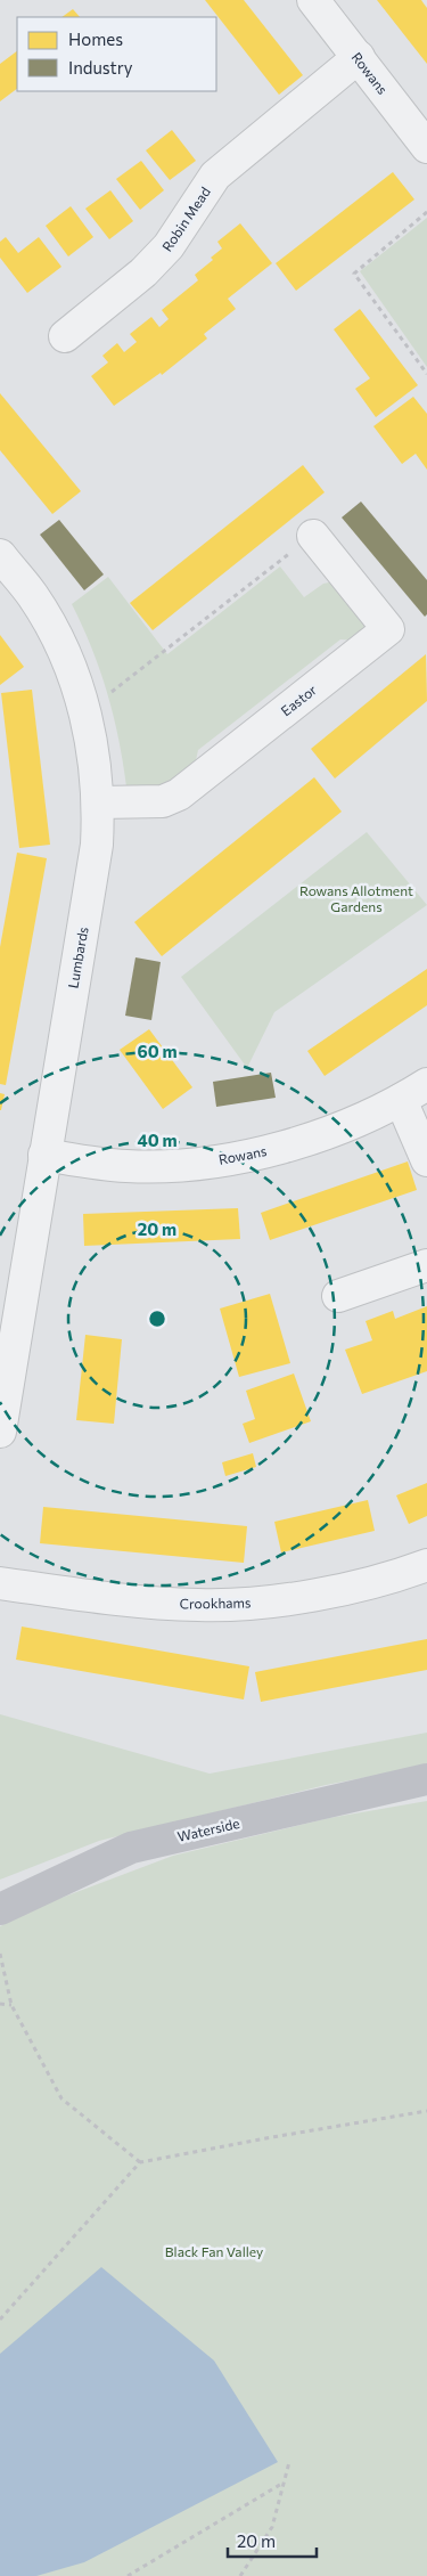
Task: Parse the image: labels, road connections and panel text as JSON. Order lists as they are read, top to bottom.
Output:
{
  "streets": {
    "main road": ["Waterside"],
    "street": [
      "Rowans",
      "Robin Mead",
      "Eastor",
      "Lumbards",
      "Crookhams"
    ]
  },
  "crossings": [
    ["Rowans", "Robin Mead"],
    ["Rowans", "Lumbards"],
    ["Eastor", "Lumbards"]
  ],
  "parks": ["Rowans Allotment Gardens", "Black Fan Valley"],
  "legend": ["Homes", "Industry"],
  "scale_bar": "20 m",
  "rings": ["60 m", "40 m", "20 m"]
}
